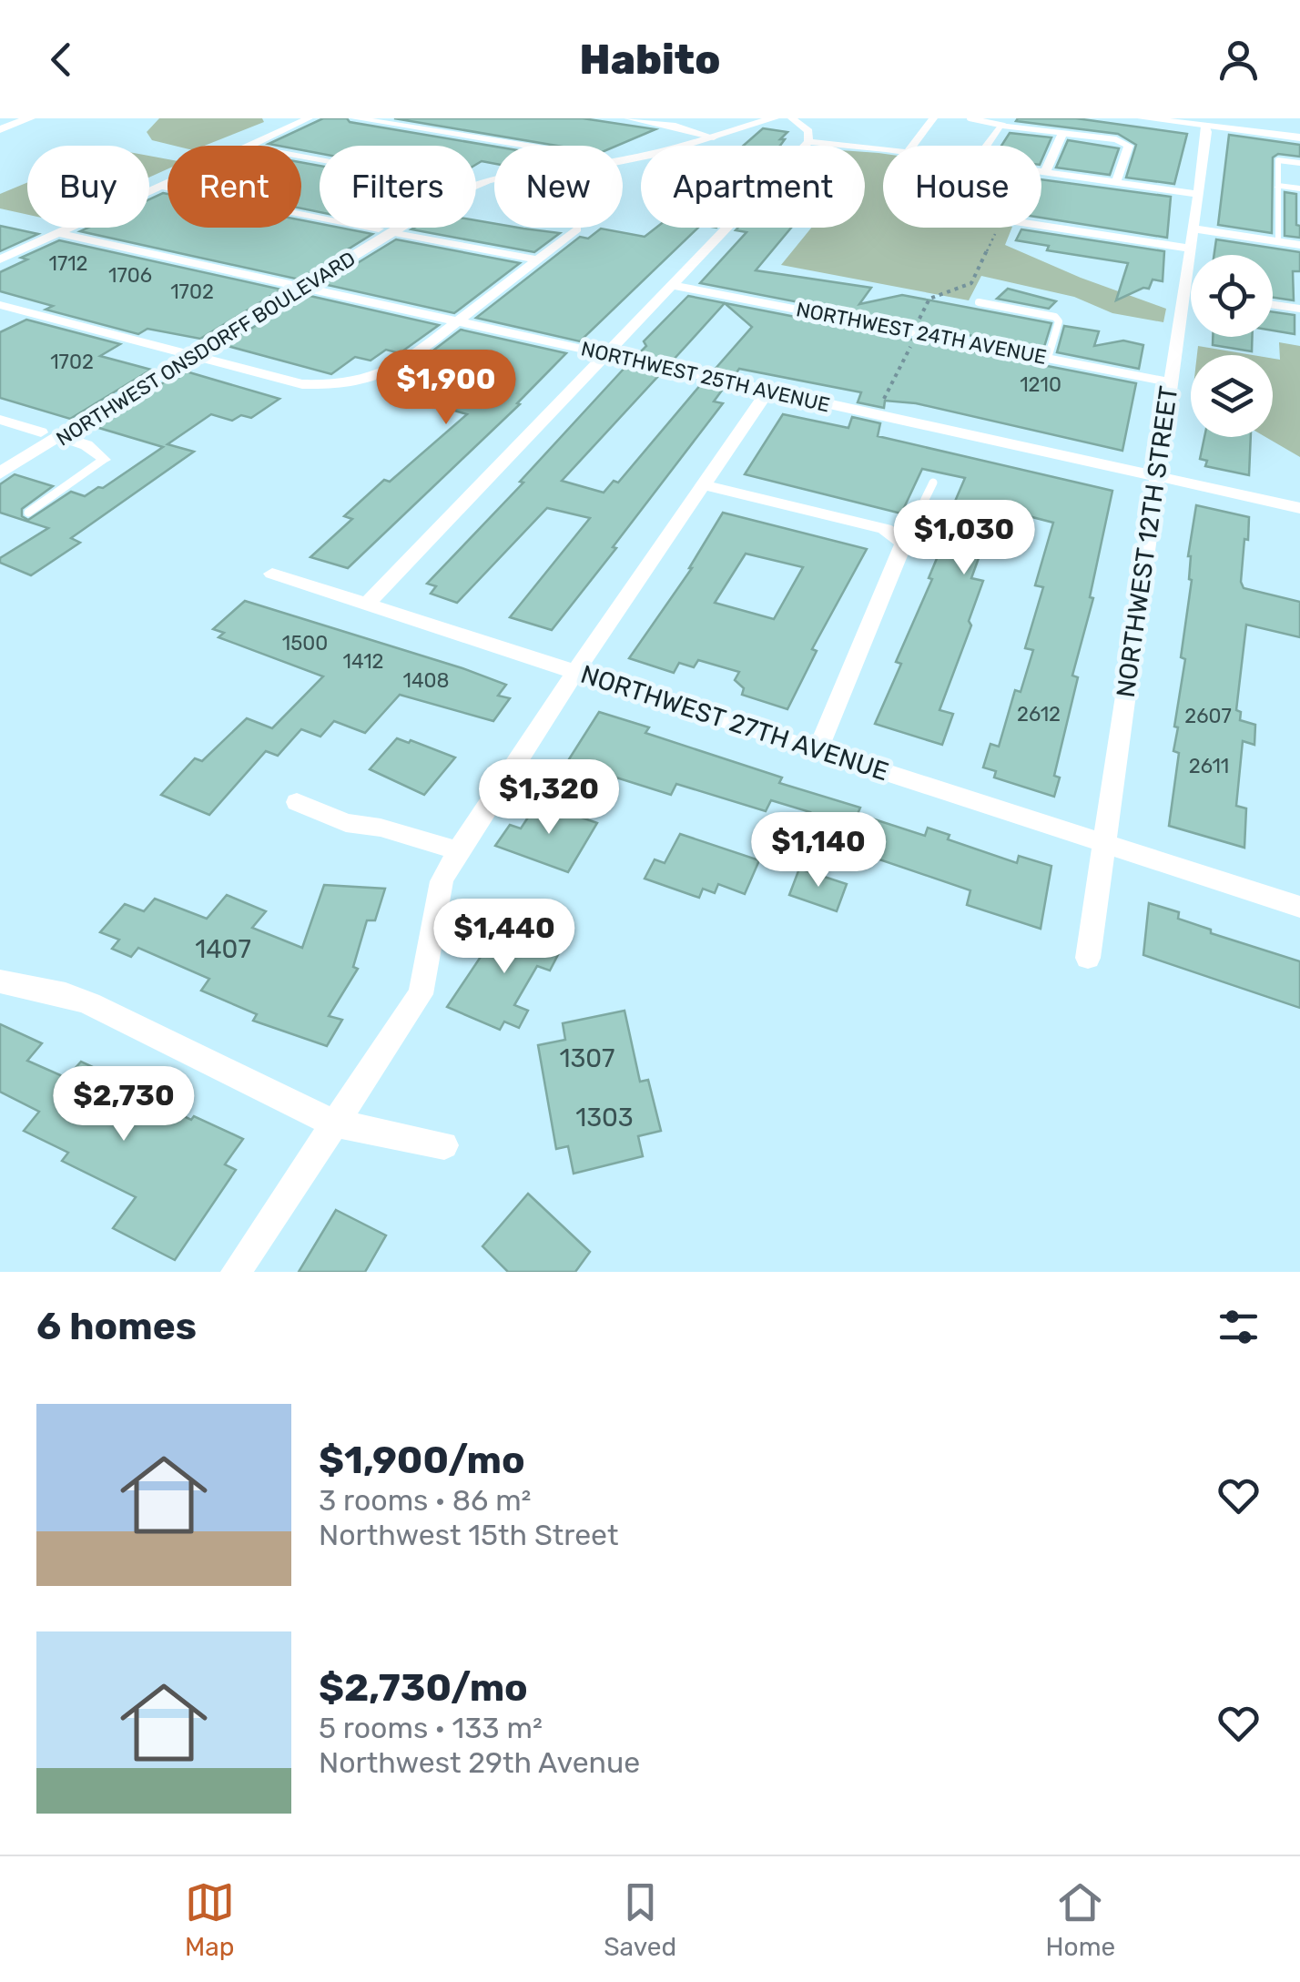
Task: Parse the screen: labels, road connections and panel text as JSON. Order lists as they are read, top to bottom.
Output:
{
  "streets": {
    "street": [
      "NORTHWEST 24TH AVENUE",
      "NORTHWEST ONSDORFF BOULEVARD",
      "NORTHWEST 25TH AVENUE",
      "NORTHWEST 12TH STREET",
      "NORTHWEST 27TH AVENUE"
    ]
  },
  "crossings": [
    ["NORTHWEST 24TH AVENUE", "NORTHWEST 12TH STREET"],
    ["NORTHWEST ONSDORFF BOULEVARD", "NORTHWEST 25TH AVENUE"],
    ["NORTHWEST 25TH AVENUE", "NORTHWEST 12TH STREET"],
    ["NORTHWEST 12TH STREET", "NORTHWEST 27TH AVENUE"]
  ],
  "house_numbers": [
    "1712",
    "1706",
    "1702",
    "1702",
    "1210",
    "1500",
    "1412",
    "1408",
    "2612",
    "2607",
    "2611",
    "1407",
    "1307",
    "1303"
  ],
  "page": {
    "header": "Habito",
    "chip": [
      "Buy",
      "Rent",
      "Filters",
      "New",
      "Apartment",
      "House"
    ],
    "price": [
      "$1,900",
      "$1,030",
      "$1,320",
      "$1,140",
      "$1,440",
      "$2,730"
    ],
    "heading": "6 homes",
    "list": [
      {
        "name": "$1,900/mo",
        "note": "3 rooms · 86 m² · Northwest 15th Street"
      },
      {
        "name": "$2,730/mo",
        "note": "5 rooms · 133 m² · Northwest 29th Avenue"
      }
    ],
    "tabs": ["Map", "Saved", "Home"]
  }
}
